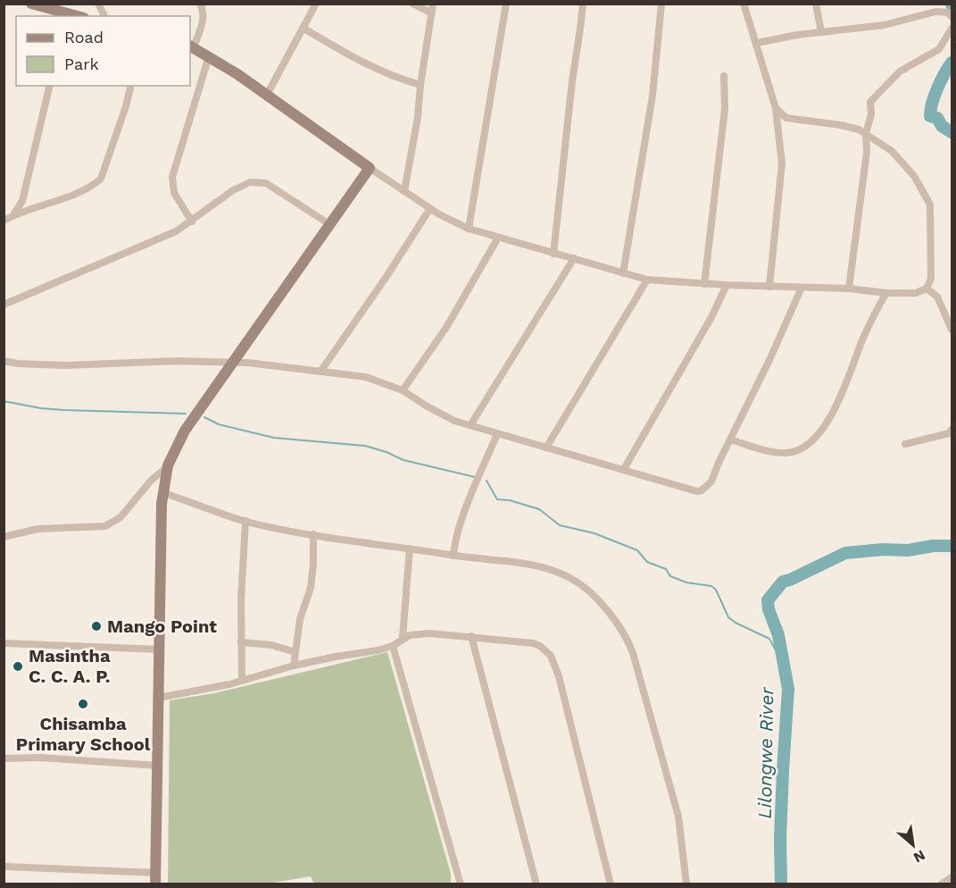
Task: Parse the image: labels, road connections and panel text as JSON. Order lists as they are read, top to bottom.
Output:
{
  "water": ["Lilongwe River"],
  "places": ["Mango Point", "Masintha C. C. A. P.", "Chisamba Primary School"],
  "legend": ["Road", "Park"],
  "north": "bottom right"
}
